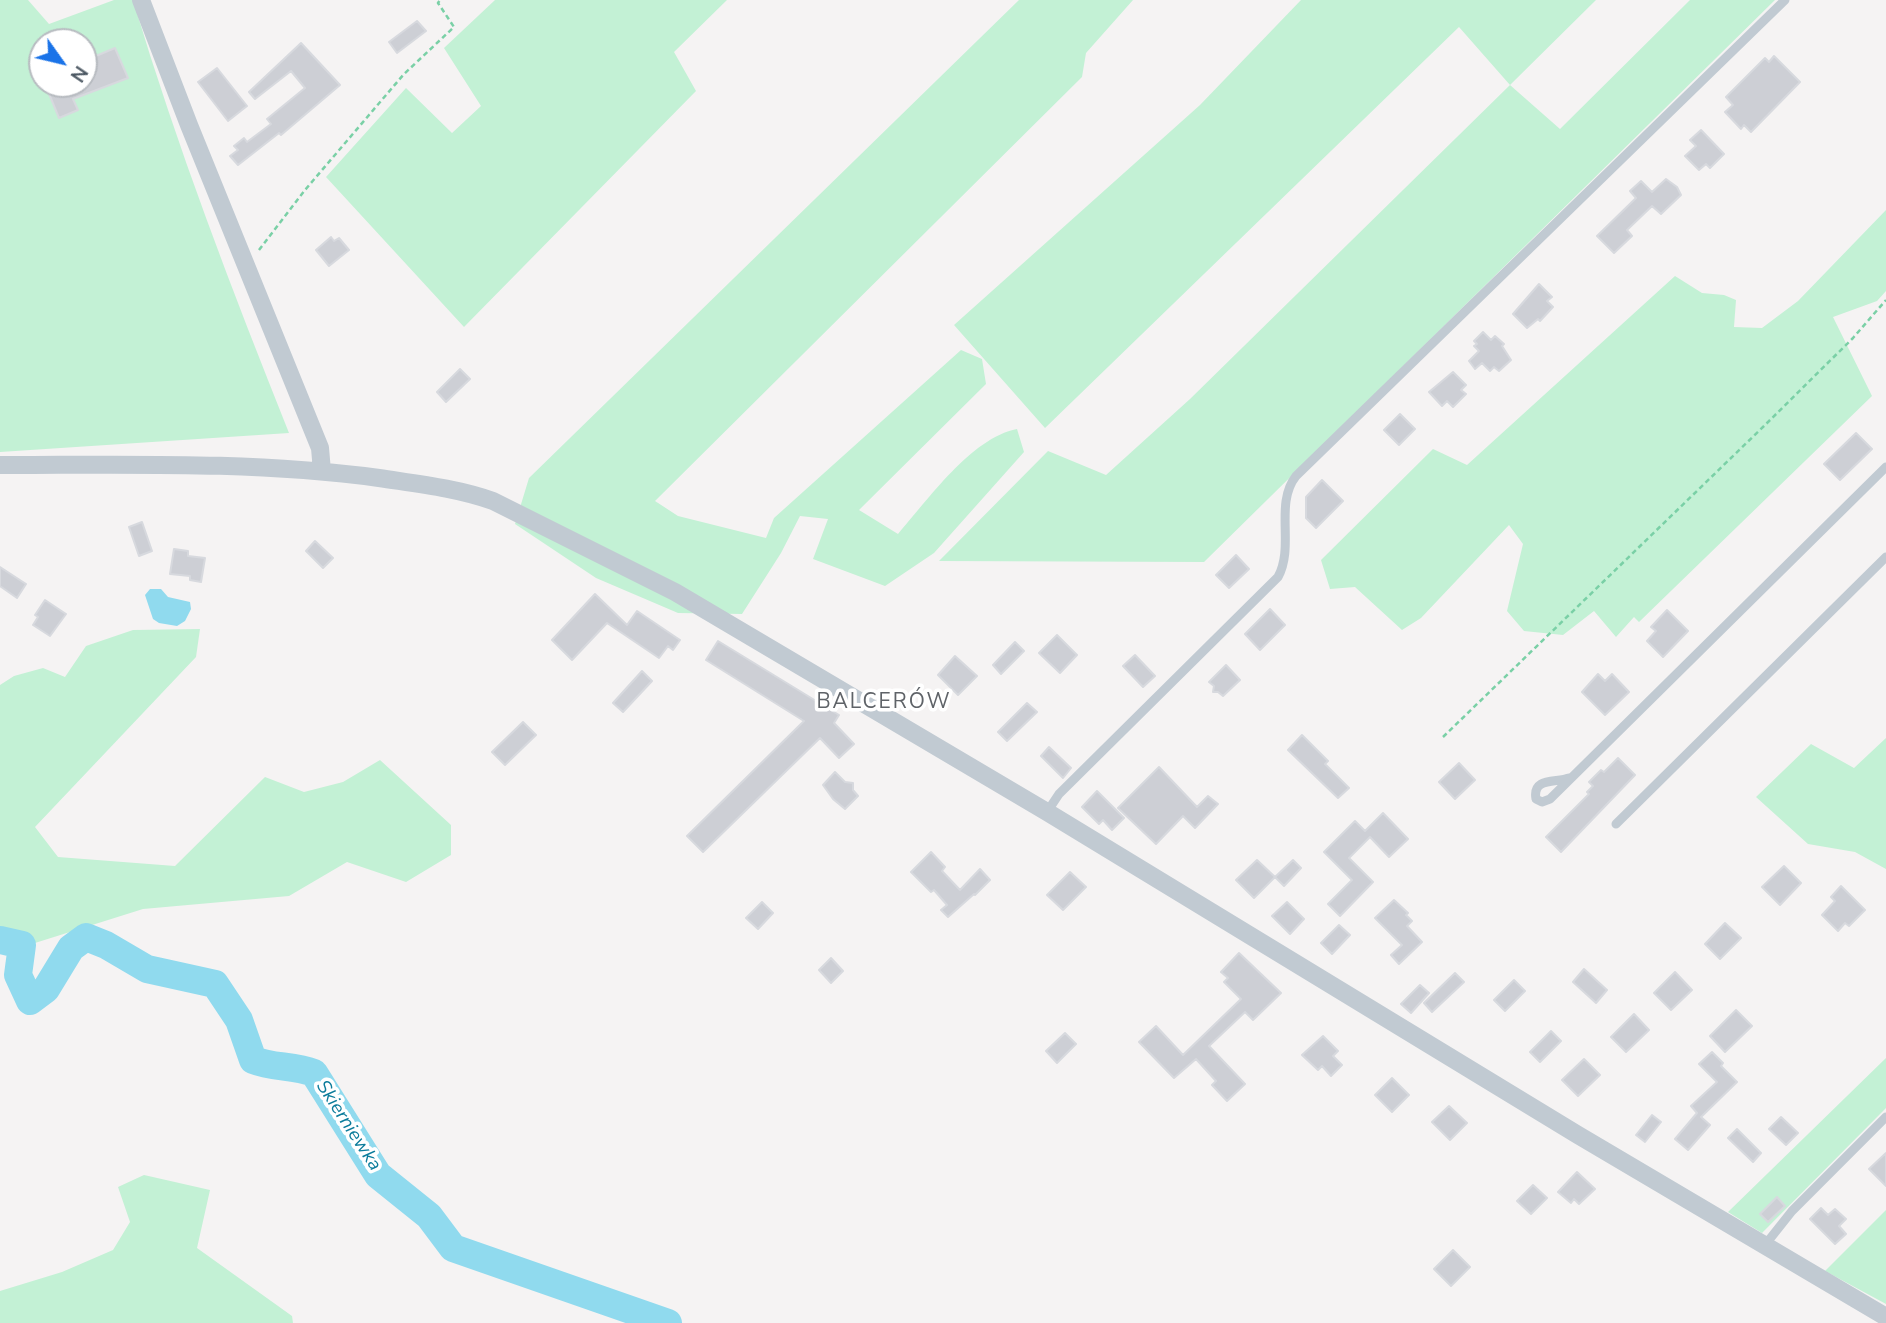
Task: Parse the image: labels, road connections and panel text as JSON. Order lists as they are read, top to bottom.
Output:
{
  "districts": ["BALCERÓW"],
  "water": ["Skierniewka"],
  "north": "bottom right"
}
